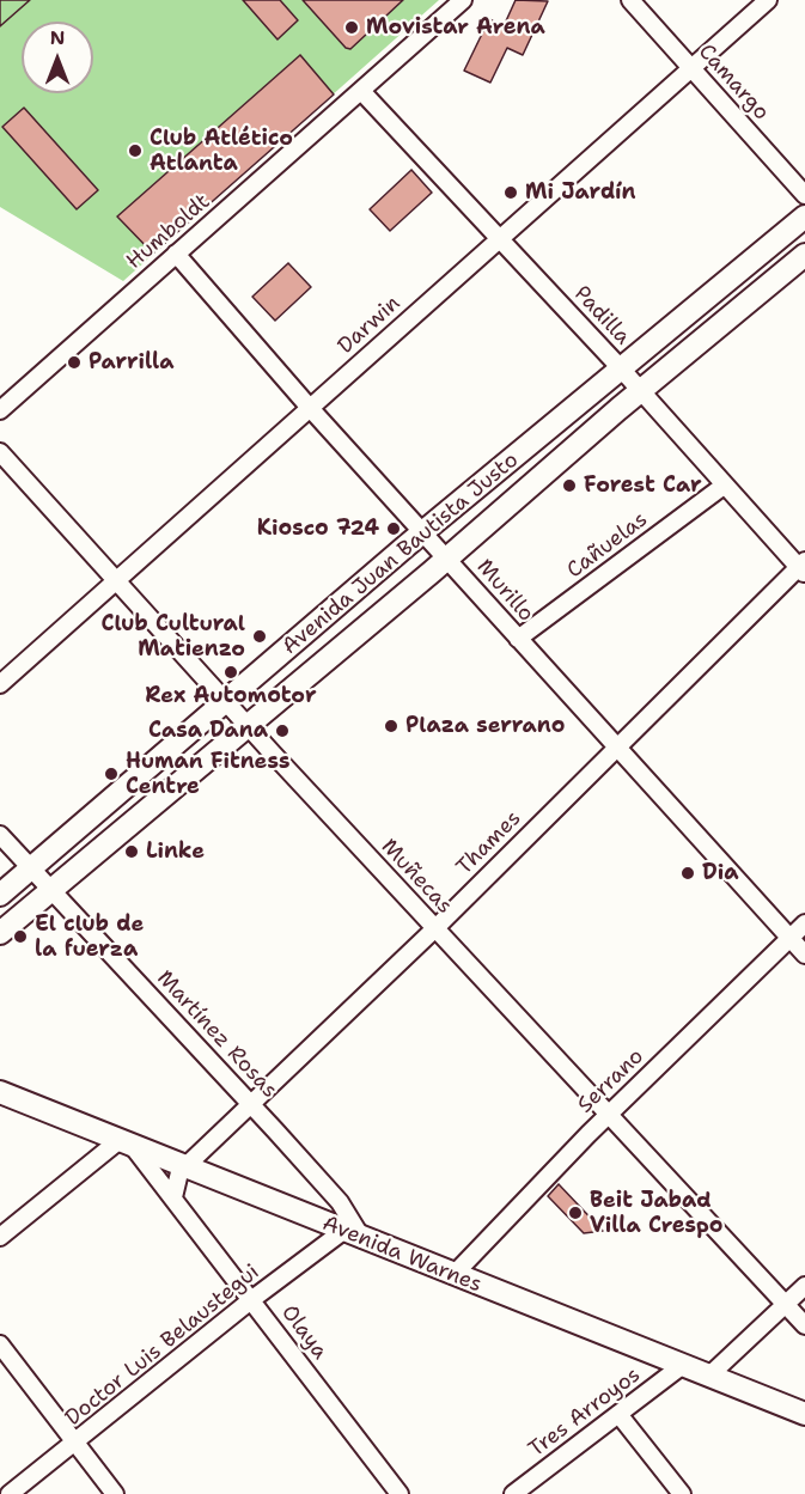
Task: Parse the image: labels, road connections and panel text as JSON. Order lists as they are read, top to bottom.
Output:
{
  "streets": {
    "main road": ["Avenida Juan Bautista Justo", "Avenida Warnes"],
    "street": [
      "Camargo",
      "Humboldt",
      "Padilla",
      "Darwin",
      "Cañuelas",
      "Murillo",
      "Thames",
      "Muñecas",
      "Martínez Rosas",
      "Serrano",
      "Olaya",
      "Doctor Luis Belaustegui",
      "Tres Arroyos"
    ]
  },
  "crossings": [
    ["Camargo", "Darwin"],
    ["Humboldt", "Padilla"],
    ["Humboldt", "Murillo"],
    ["Padilla", "Darwin"],
    ["Padilla", "Cañuelas"],
    ["Padilla", "Avenida Juan Bautista Justo"],
    ["Padilla", "Thames"],
    ["Darwin", "Murillo"],
    ["Darwin", "Muñecas"],
    ["Cañuelas", "Murillo"],
    ["Avenida Juan Bautista Justo", "Murillo"],
    ["Avenida Juan Bautista Justo", "Muñecas"],
    ["Avenida Juan Bautista Justo", "Martínez Rosas"],
    ["Murillo", "Thames"],
    ["Murillo", "Serrano"],
    ["Thames", "Muñecas"],
    ["Thames", "Martínez Rosas"],
    ["Thames", "Avenida Warnes"],
    ["Muñecas", "Serrano"],
    ["Martínez Rosas", "Avenida Warnes"],
    ["Martínez Rosas", "Doctor Luis Belaustegui"],
    ["Serrano", "Avenida Warnes"],
    ["Avenida Warnes", "Olaya"],
    ["Avenida Warnes", "Doctor Luis Belaustegui"],
    ["Avenida Warnes", "Tres Arroyos"],
    ["Olaya", "Doctor Luis Belaustegui"]
  ],
  "places": [
    "Movistar Arena",
    "Club Atlético Atlanta",
    "Mi Jardín",
    "Parrilla",
    "Forest Car",
    "Kiosco 724",
    "Club Cultural Matienzo",
    "Rex Automotor",
    "Plaza serrano",
    "Casa Dana",
    "Human Fitness Centre",
    "Linke",
    "Dia",
    "El club de la fuerza",
    "Beit Jabad Villa Crespo"
  ],
  "north": "top"
}
